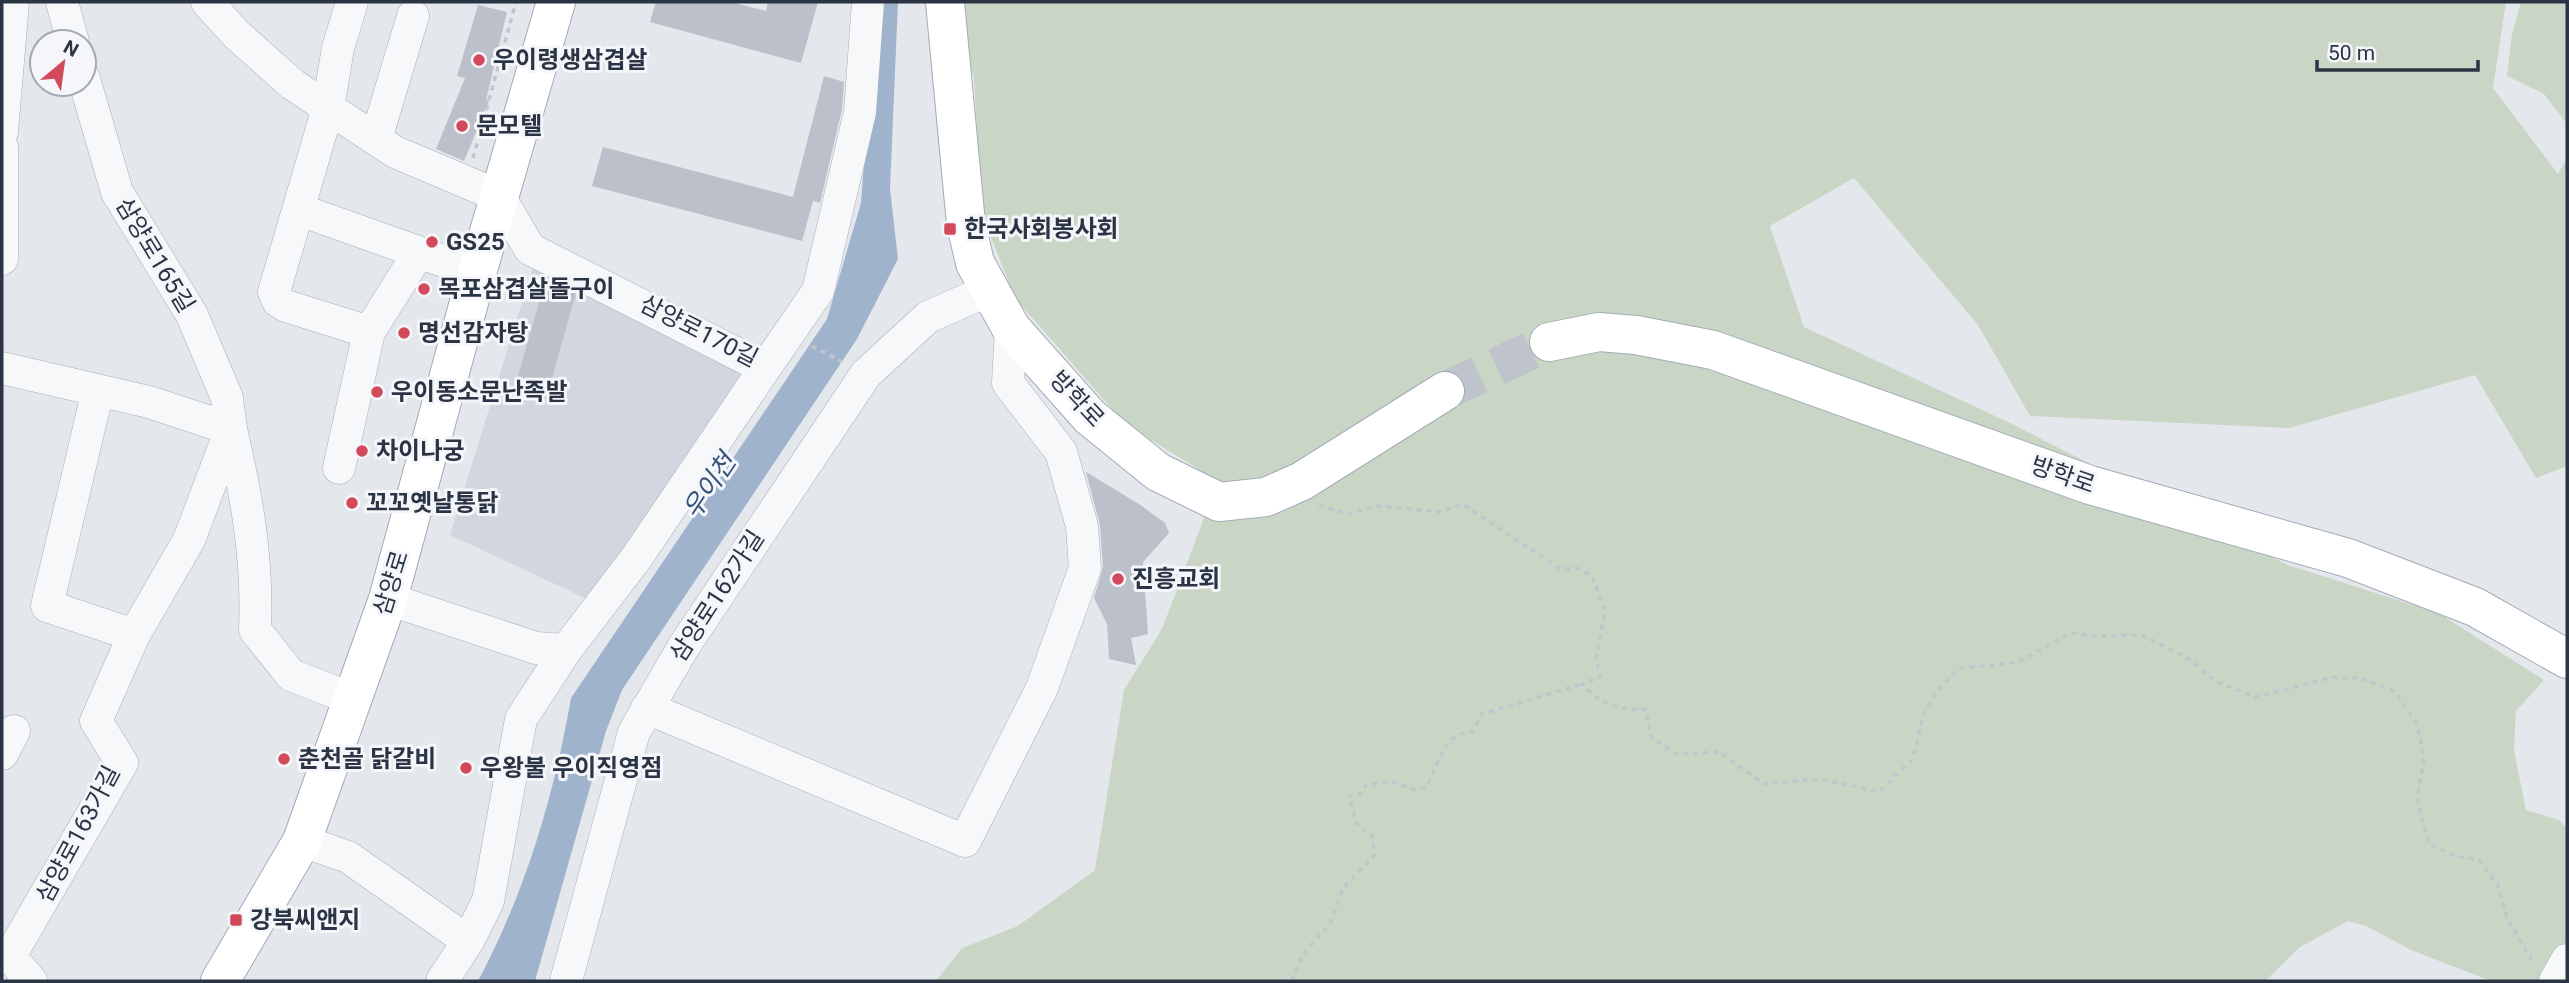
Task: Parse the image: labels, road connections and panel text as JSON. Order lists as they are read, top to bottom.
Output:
{
  "streets": {
    "main road": ["방학로", "삼양로"],
    "street": [
      "삼양로165길",
      "삼양로170길",
      "삼양로162가길",
      "삼양로163가길"
    ]
  },
  "crossings": [
    ["삼양로165길", "삼양로"],
    ["삼양로165길", "삼양로163가길"],
    ["삼양로170길", "삼양로"],
    ["방학로", "삼양로162가길"]
  ],
  "water": ["우이천"],
  "places": {
    "other": [
      "우이령생삼겹살",
      "문모텔",
      "GS25",
      "목포삼겹살돌구이",
      "명선감자탕",
      "우이동소문난족발",
      "차이나궁",
      "꼬꼬옛날통닭",
      "진흥교회",
      "춘천골 닭갈비",
      "우왕불 우이직영점"
    ],
    "transit": ["한국사회봉사회", "강북씨앤지"]
  },
  "scale_bar": "50 m",
  "north": "top right"
}
